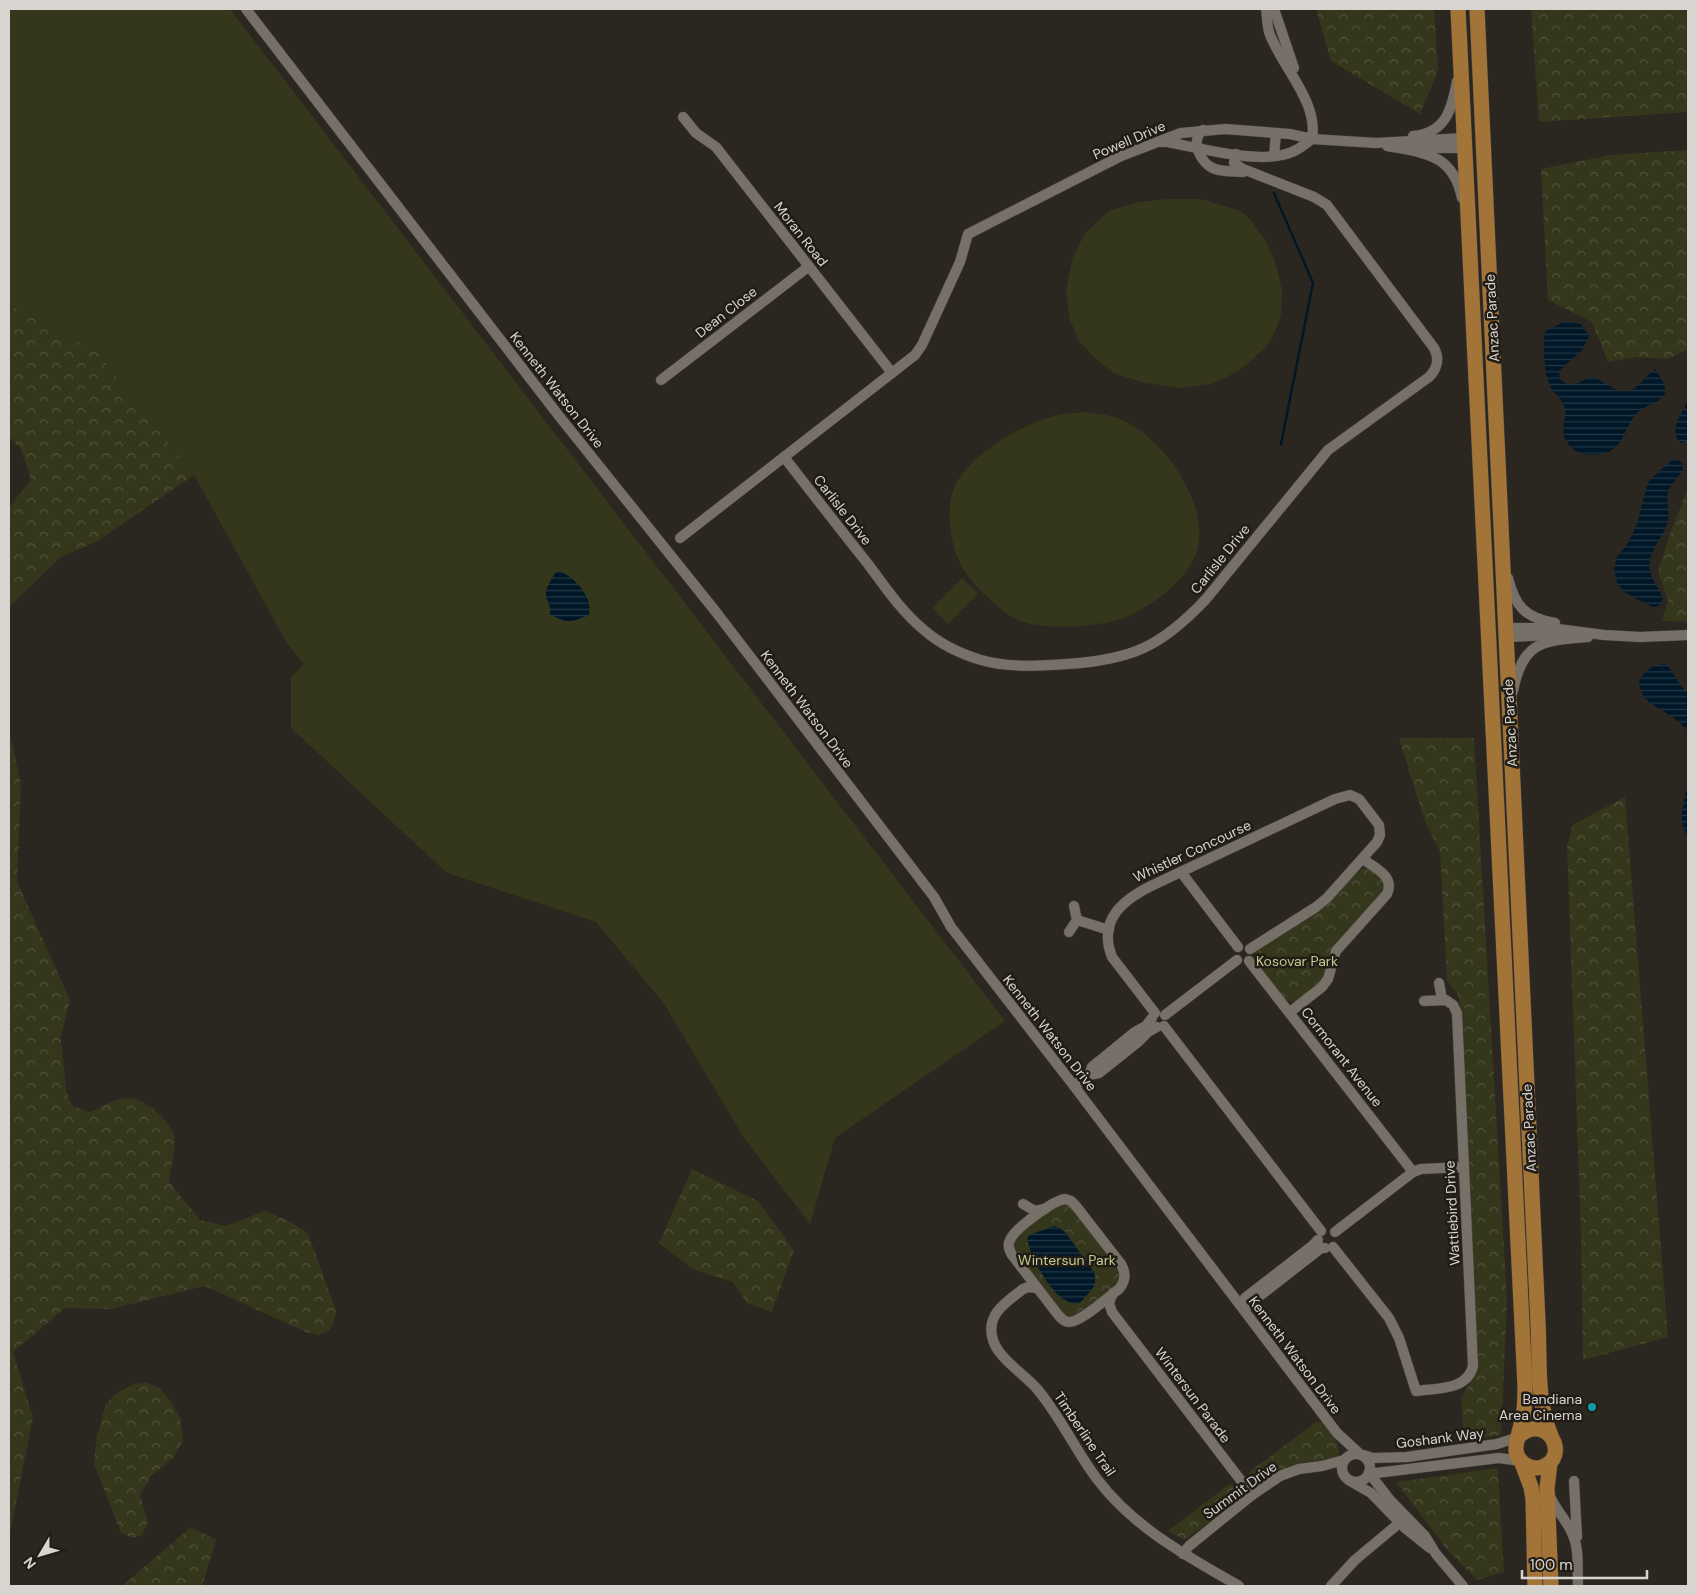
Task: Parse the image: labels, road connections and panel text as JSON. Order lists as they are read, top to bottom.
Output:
{
  "streets": {
    "main road": ["Anzac Parade"],
    "street": [
      "Powell Drive",
      "Moran Road",
      "Dean Close",
      "Kenneth Watson Drive",
      "Carlisle Drive",
      "Whistler Concourse",
      "Cormorant Avenue",
      "Wattlebird Drive",
      "Wintersun Parade",
      "Timberline Trail",
      "Goshank Way",
      "Summit Drive"
    ]
  },
  "crossings": [
    ["Powell Drive", "Moran Road"],
    ["Powell Drive", "Anzac Parade"],
    ["Moran Road", "Dean Close"],
    ["Anzac Parade", "Goshank Way"],
    ["Kenneth Watson Drive", "Goshank Way"],
    ["Kenneth Watson Drive", "Summit Drive"],
    ["Wintersun Parade", "Summit Drive"],
    ["Timberline Trail", "Summit Drive"],
    ["Goshank Way", "Summit Drive"]
  ],
  "parks": ["Kosovar Park", "Wintersun Park"],
  "places": ["Bandiana Area Cinema"],
  "scale_bar": "100 m",
  "north": "bottom left"
}
